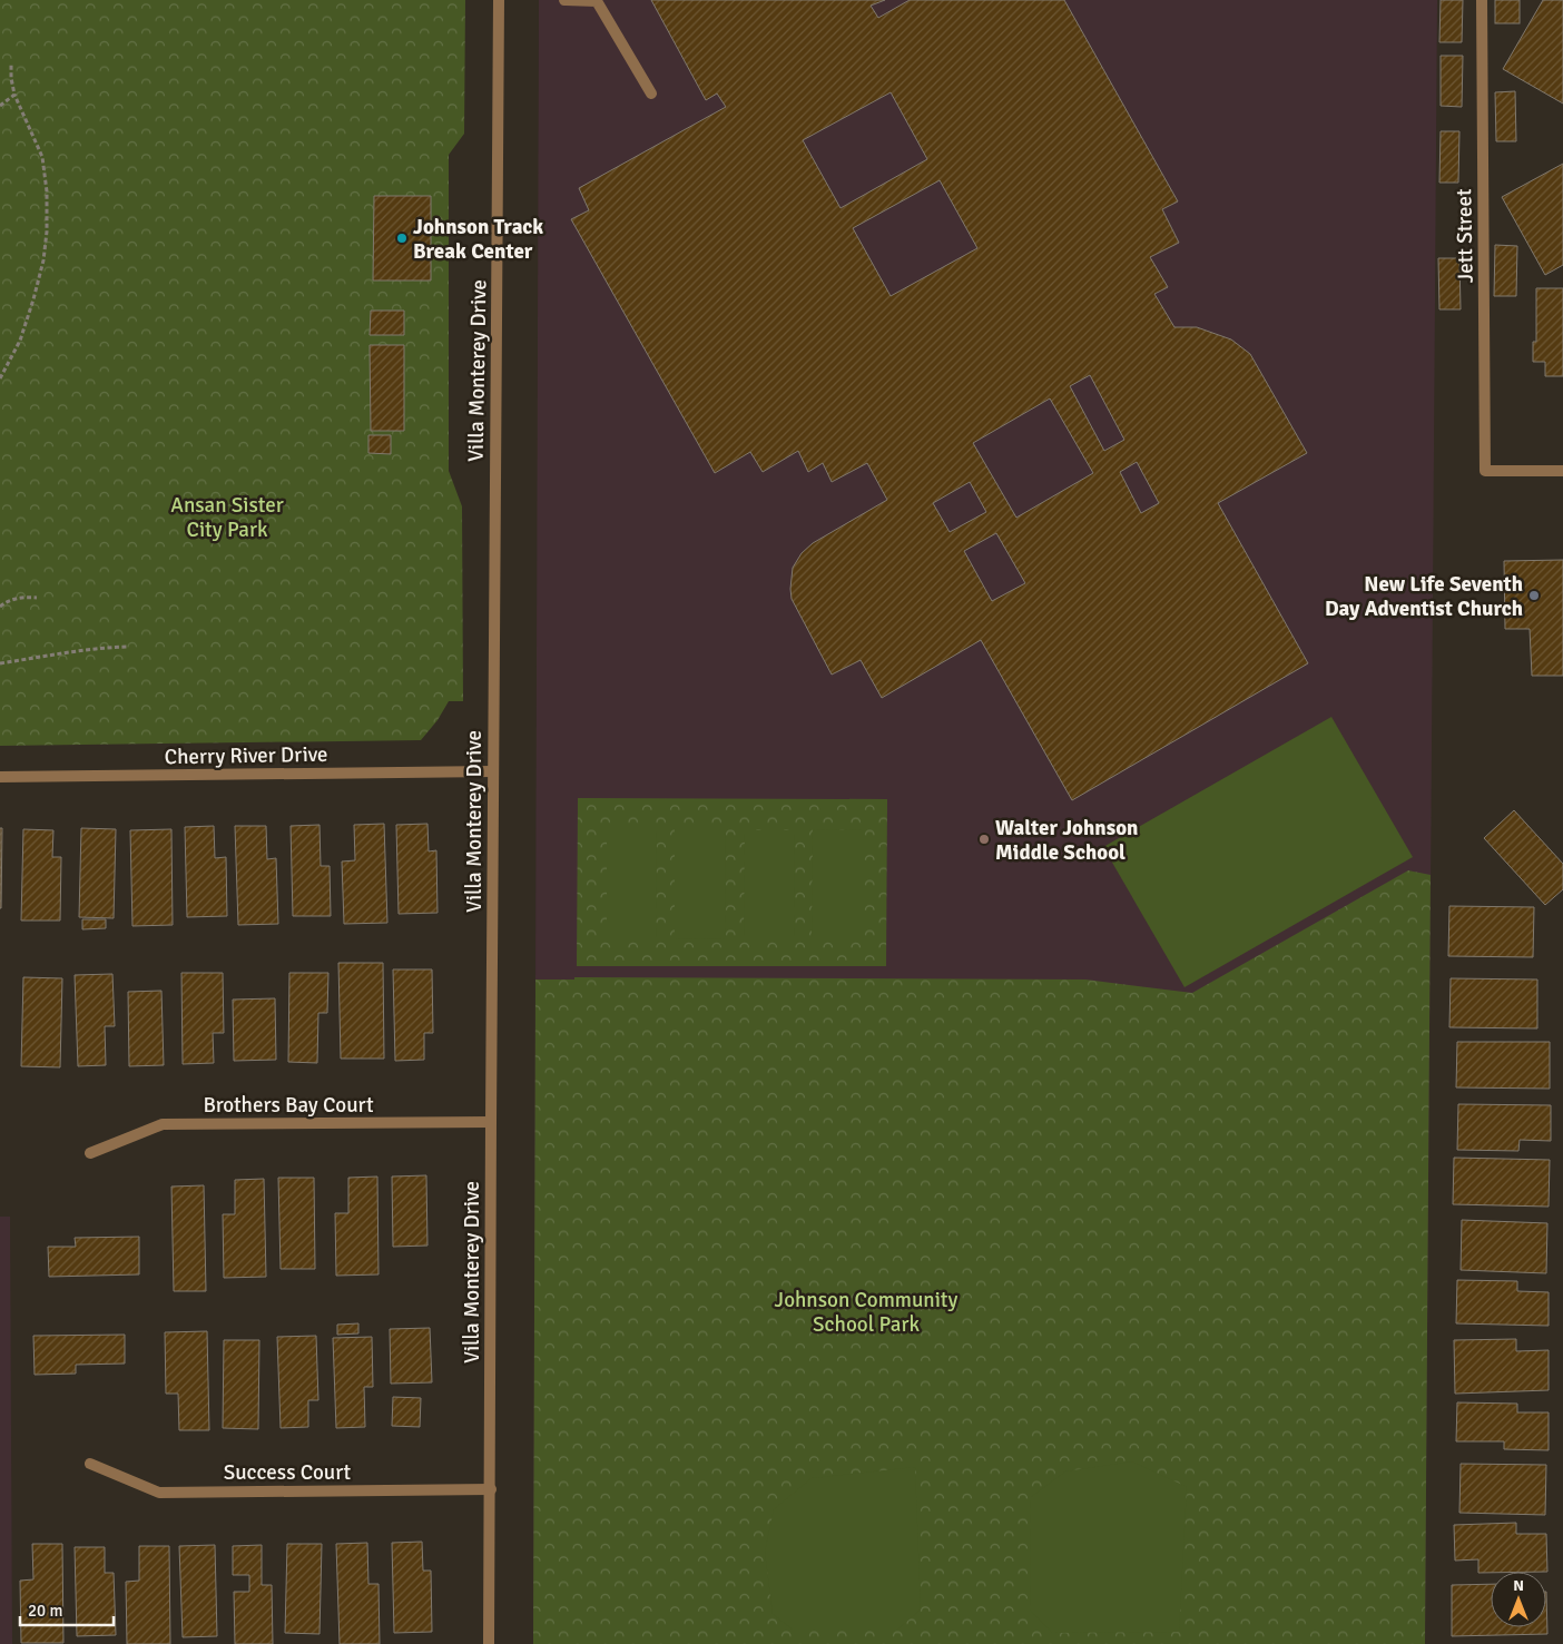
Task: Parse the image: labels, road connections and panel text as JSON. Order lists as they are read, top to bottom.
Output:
{
  "streets": {
    "street": [
      "Jett Street",
      "Villa Monterey Drive",
      "Cherry River Drive",
      "Brothers Bay Court",
      "Success Court"
    ]
  },
  "crossings": [
    ["Villa Monterey Drive", "Cherry River Drive"],
    ["Villa Monterey Drive", "Brothers Bay Court"],
    ["Villa Monterey Drive", "Success Court"]
  ],
  "parks": ["Ansan Sister City Park", "Johnson Community School Park"],
  "places": ["Johnson Track Break Center", "New Life Seventh Day Adventist Church", "Walter Johnson Middle School"],
  "scale_bar": "20 m",
  "north": "top"
}
